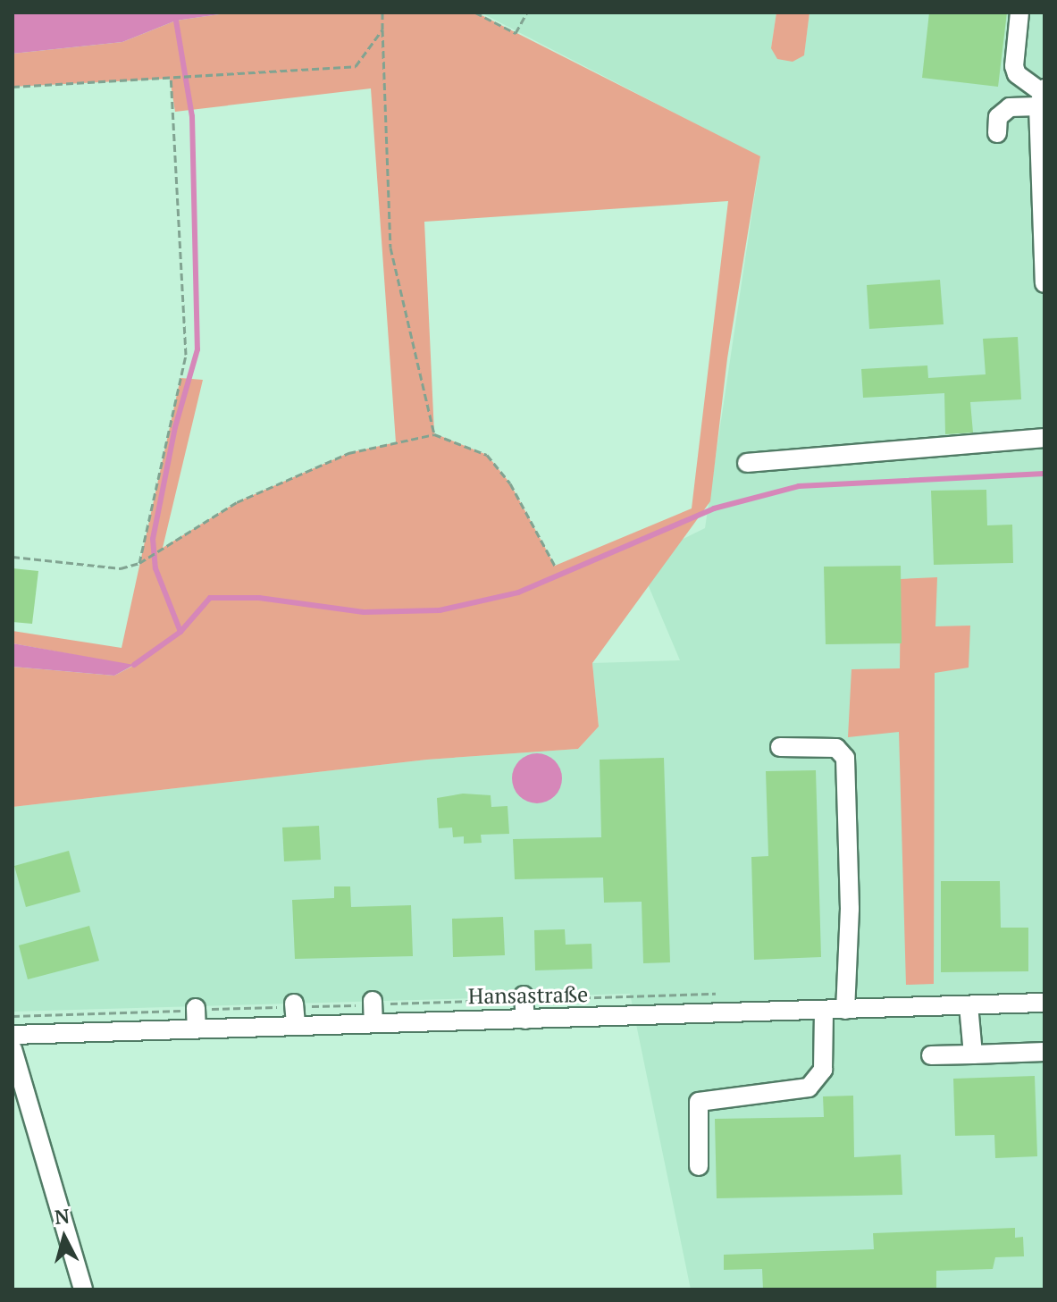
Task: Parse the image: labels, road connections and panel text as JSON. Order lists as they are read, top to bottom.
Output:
{
  "streets": {
    "street": ["Hansastraße"]
  },
  "north": "top"
}
